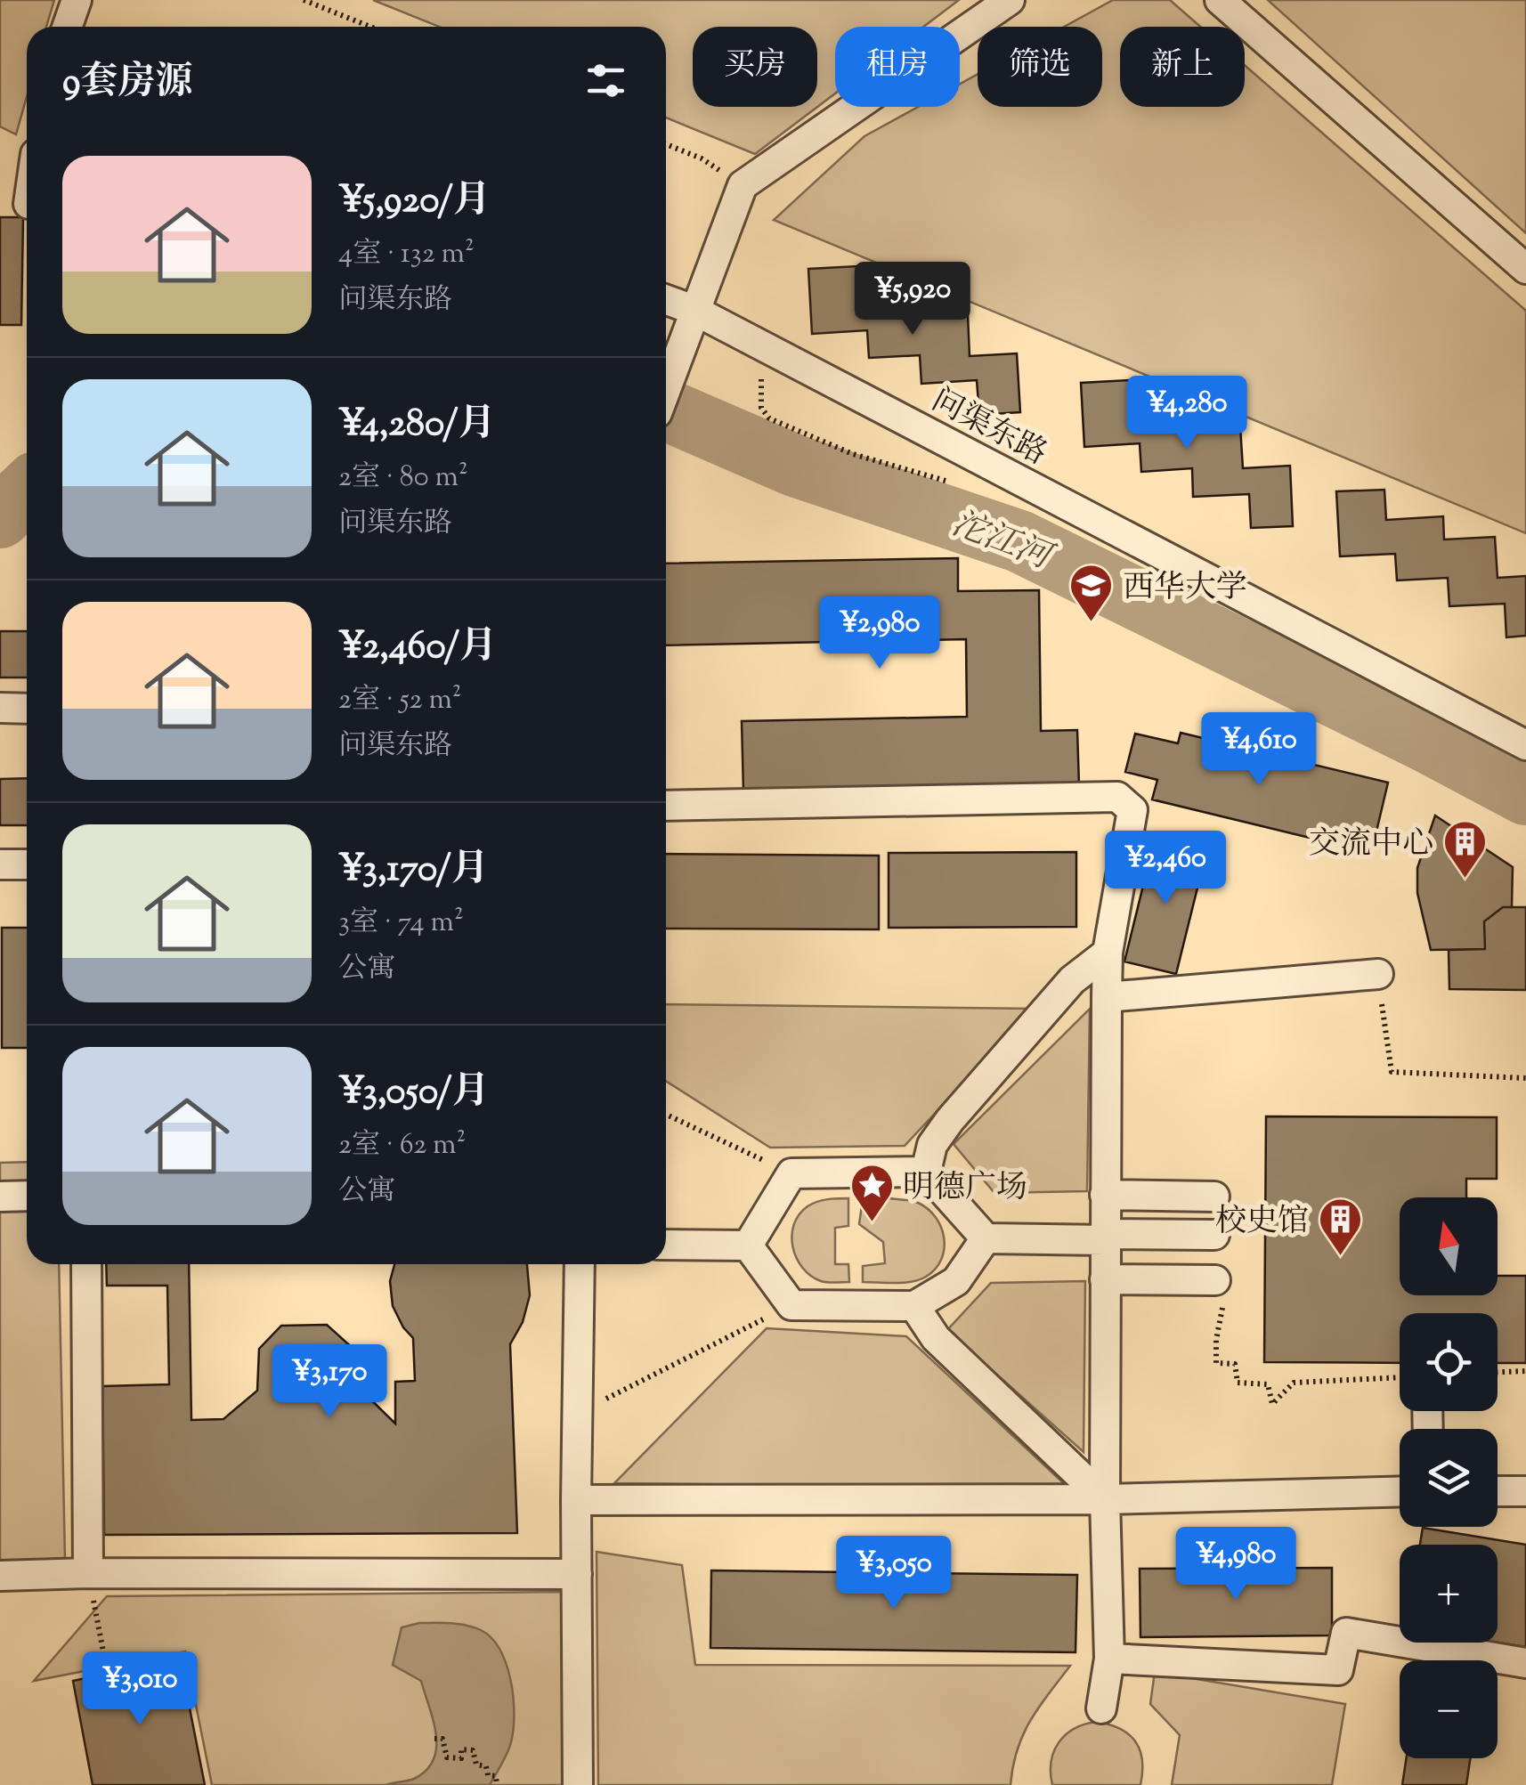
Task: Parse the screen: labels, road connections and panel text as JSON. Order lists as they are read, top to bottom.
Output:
{
  "streets": {
    "street": ["问渠东路"]
  },
  "water": ["沱江河"],
  "places": {
    "school or university": ["西华大学"],
    "building": ["交流中心", "校史馆"],
    "place": ["明德广场"]
  },
  "north": "top",
  "page": {
    "chip": [
      "买房",
      "租房",
      "筛选",
      "新上"
    ],
    "heading": "9套房源",
    "list": [
      {
        "name": "¥5,920/月",
        "note": "4室 · 132 m² · 问渠东路"
      },
      {
        "name": "¥4,280/月",
        "note": "2室 · 80 m² · 问渠东路"
      },
      {
        "name": "¥2,460/月",
        "note": "2室 · 52 m² · 问渠东路"
      },
      {
        "name": "¥3,170/月",
        "note": "3室 · 74 m² · 公寓"
      },
      {
        "name": "¥3,050/月",
        "note": "2室 · 62 m² · 公寓"
      }
    ],
    "price": [
      "¥5,920",
      "¥4,280",
      "¥2,980",
      "¥4,610",
      "¥2,460",
      "¥3,170",
      "¥4,980",
      "¥3,050",
      "¥3,010"
    ],
    "map_buttons": ["+", "−"]
  }
}
